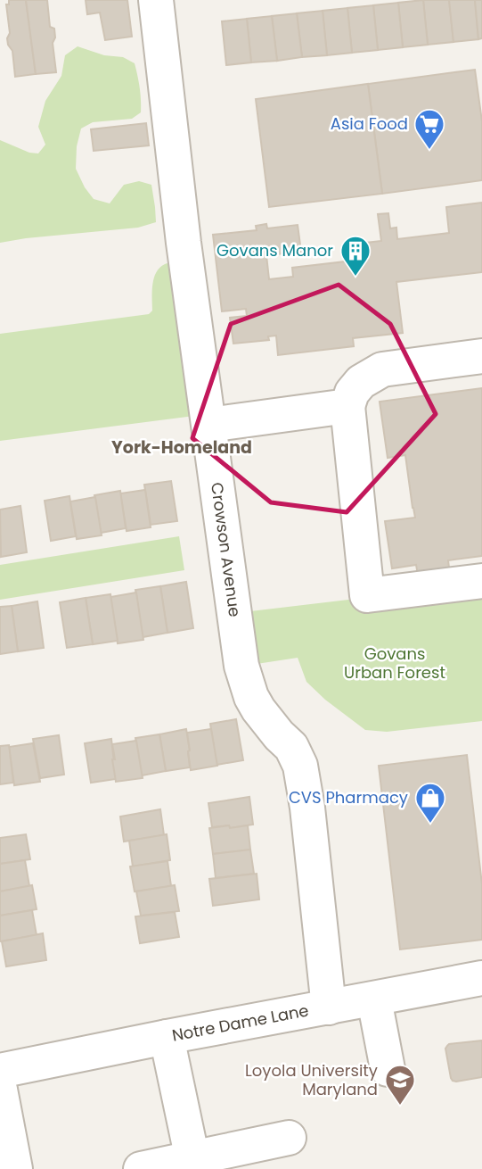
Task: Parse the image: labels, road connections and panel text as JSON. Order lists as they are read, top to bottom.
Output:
{
  "streets": {
    "street": ["Crowson Avenue", "Notre Dame Lane"]
  },
  "crossings": [
    ["Crowson Avenue", "Notre Dame Lane"]
  ],
  "districts": ["York-Homeland"],
  "parks": ["Govans Urban Forest"],
  "places": {
    "supermarket": ["Asia Food"],
    "building": ["Govans Manor"],
    "shop": ["CVS Pharmacy"],
    "school or university": ["Loyola University Maryland"]
  }
}
